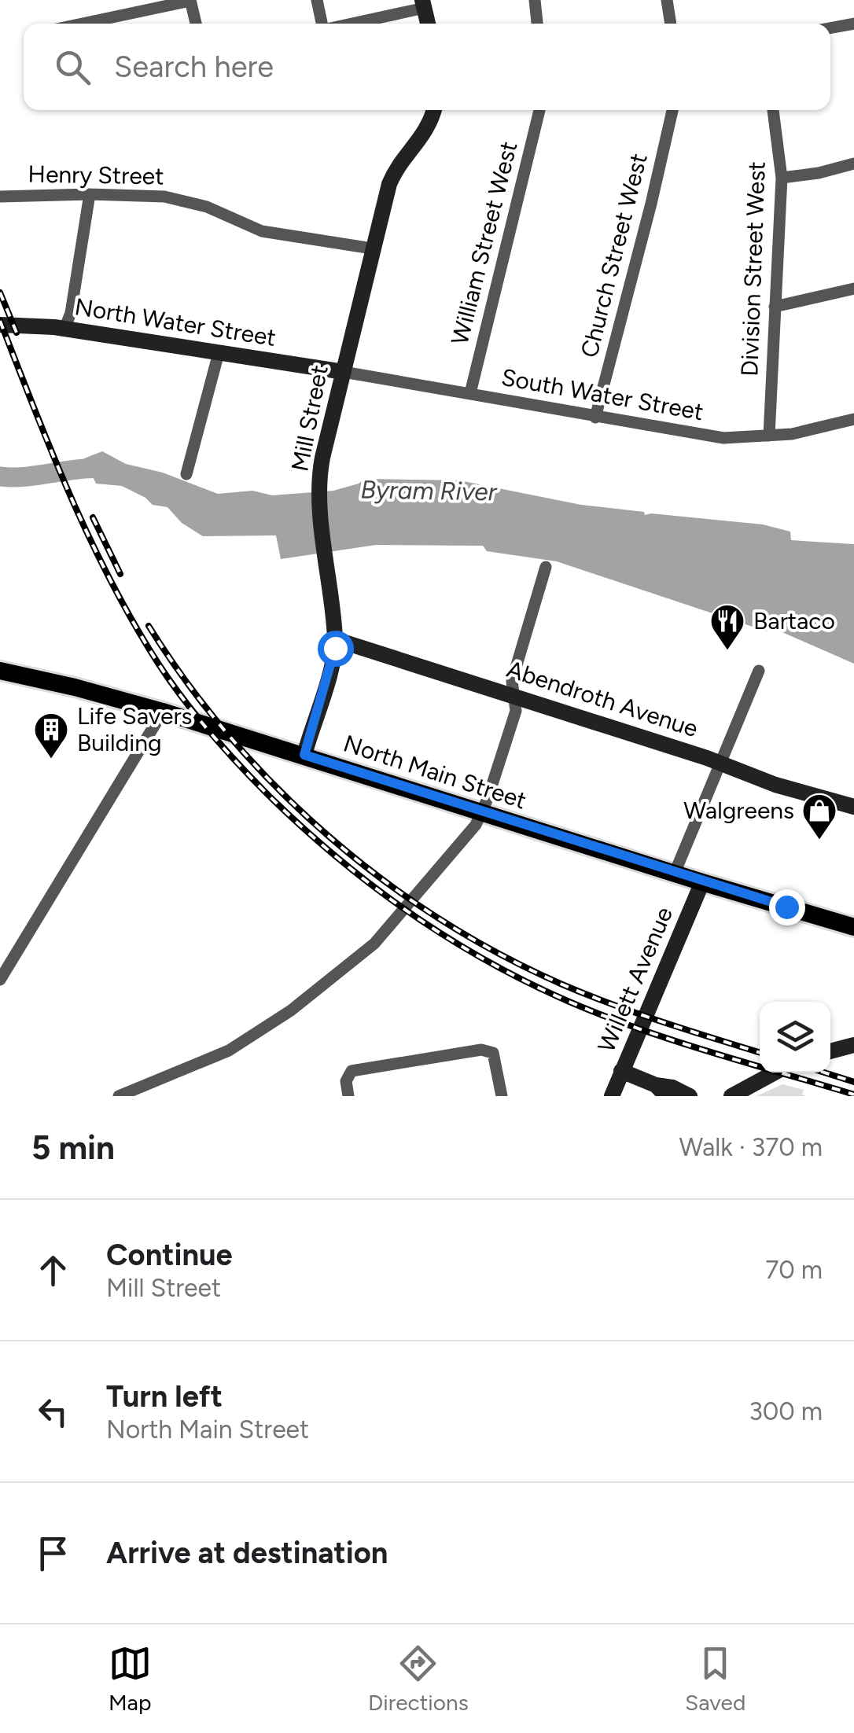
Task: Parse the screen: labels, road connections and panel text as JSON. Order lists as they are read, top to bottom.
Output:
{
  "streets": {
    "main road": ["North Main Street"],
    "street": [
      "Henry Street",
      "William Street West",
      "Church Street West",
      "Division Street West",
      "North Water Street",
      "South Water Street",
      "Mill Street",
      "Abendroth Avenue",
      "Willett Avenue"
    ]
  },
  "crossings": [
    ["Henry Street", "Mill Street"],
    ["William Street West", "South Water Street"],
    ["Church Street West", "South Water Street"],
    ["Division Street West", "South Water Street"],
    ["North Water Street", "South Water Street"],
    ["North Water Street", "Mill Street"],
    ["South Water Street", "Mill Street"],
    ["Mill Street", "Abendroth Avenue"],
    ["Mill Street", "North Main Street"],
    ["North Main Street", "Willett Avenue"]
  ],
  "water": ["Byram River"],
  "places": {
    "restaurant": ["Bartaco"],
    "building": ["Life Savers Building"],
    "shop": ["Walgreens"]
  },
  "page": {
    "search": "Search here",
    "heading": ["5 min", "Walk · 370 m"],
    "list": [
      ["Continue", "Mill Street", "70 m"],
      ["Turn left", "North Main Street", "300 m"],
      "Arrive at destination"
    ],
    "nav": ["Map", "Directions", "Saved"]
  }
}
